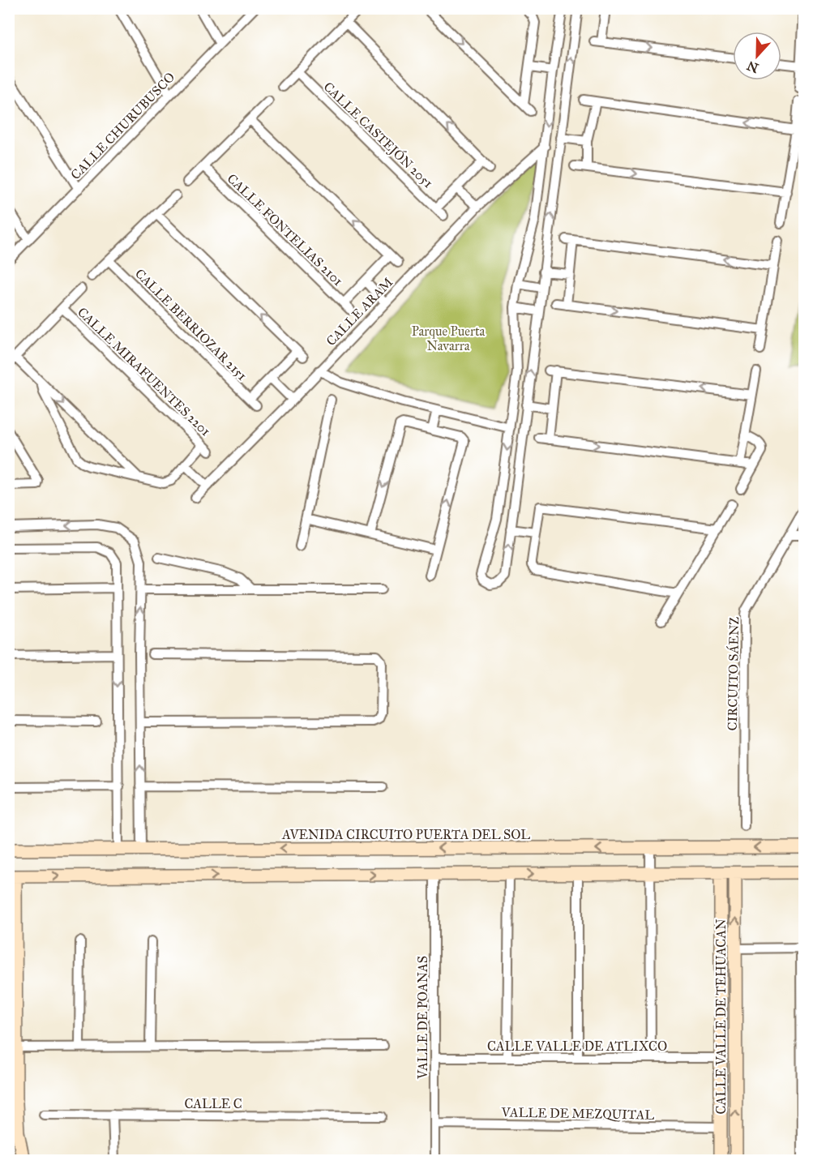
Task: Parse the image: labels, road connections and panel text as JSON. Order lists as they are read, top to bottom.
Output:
{
  "streets": {
    "street": [
      "CALLE CHURUBUSCO",
      "CALLE CASTEJÓN 2051",
      "CALLE FONTELIAS 2101",
      "CALLE ARAM",
      "CALLE BERRIOZAR 2151",
      "CALLE MIRAFUENTES 2201",
      "CIRCUITO SÁENZ",
      "AVENIDA CIRCUITO PUERTA DEL SOL",
      "CALLE VALLE DE TEHUACAN",
      "VALLE DE POANAS",
      "CALLE VALLE DE ATLIXCO",
      "CALLE C",
      "VALLE DE MEZQUITAL"
    ]
  },
  "crossings": [
    ["CALLE VALLE DE TEHUACAN", "CALLE VALLE DE ATLIXCO"],
    ["CALLE VALLE DE TEHUACAN", "VALLE DE MEZQUITAL"],
    ["VALLE DE POANAS", "CALLE VALLE DE ATLIXCO"],
    ["VALLE DE POANAS", "VALLE DE MEZQUITAL"]
  ],
  "parks": ["Parque Puerta Navarra"],
  "north": "bottom"
}
